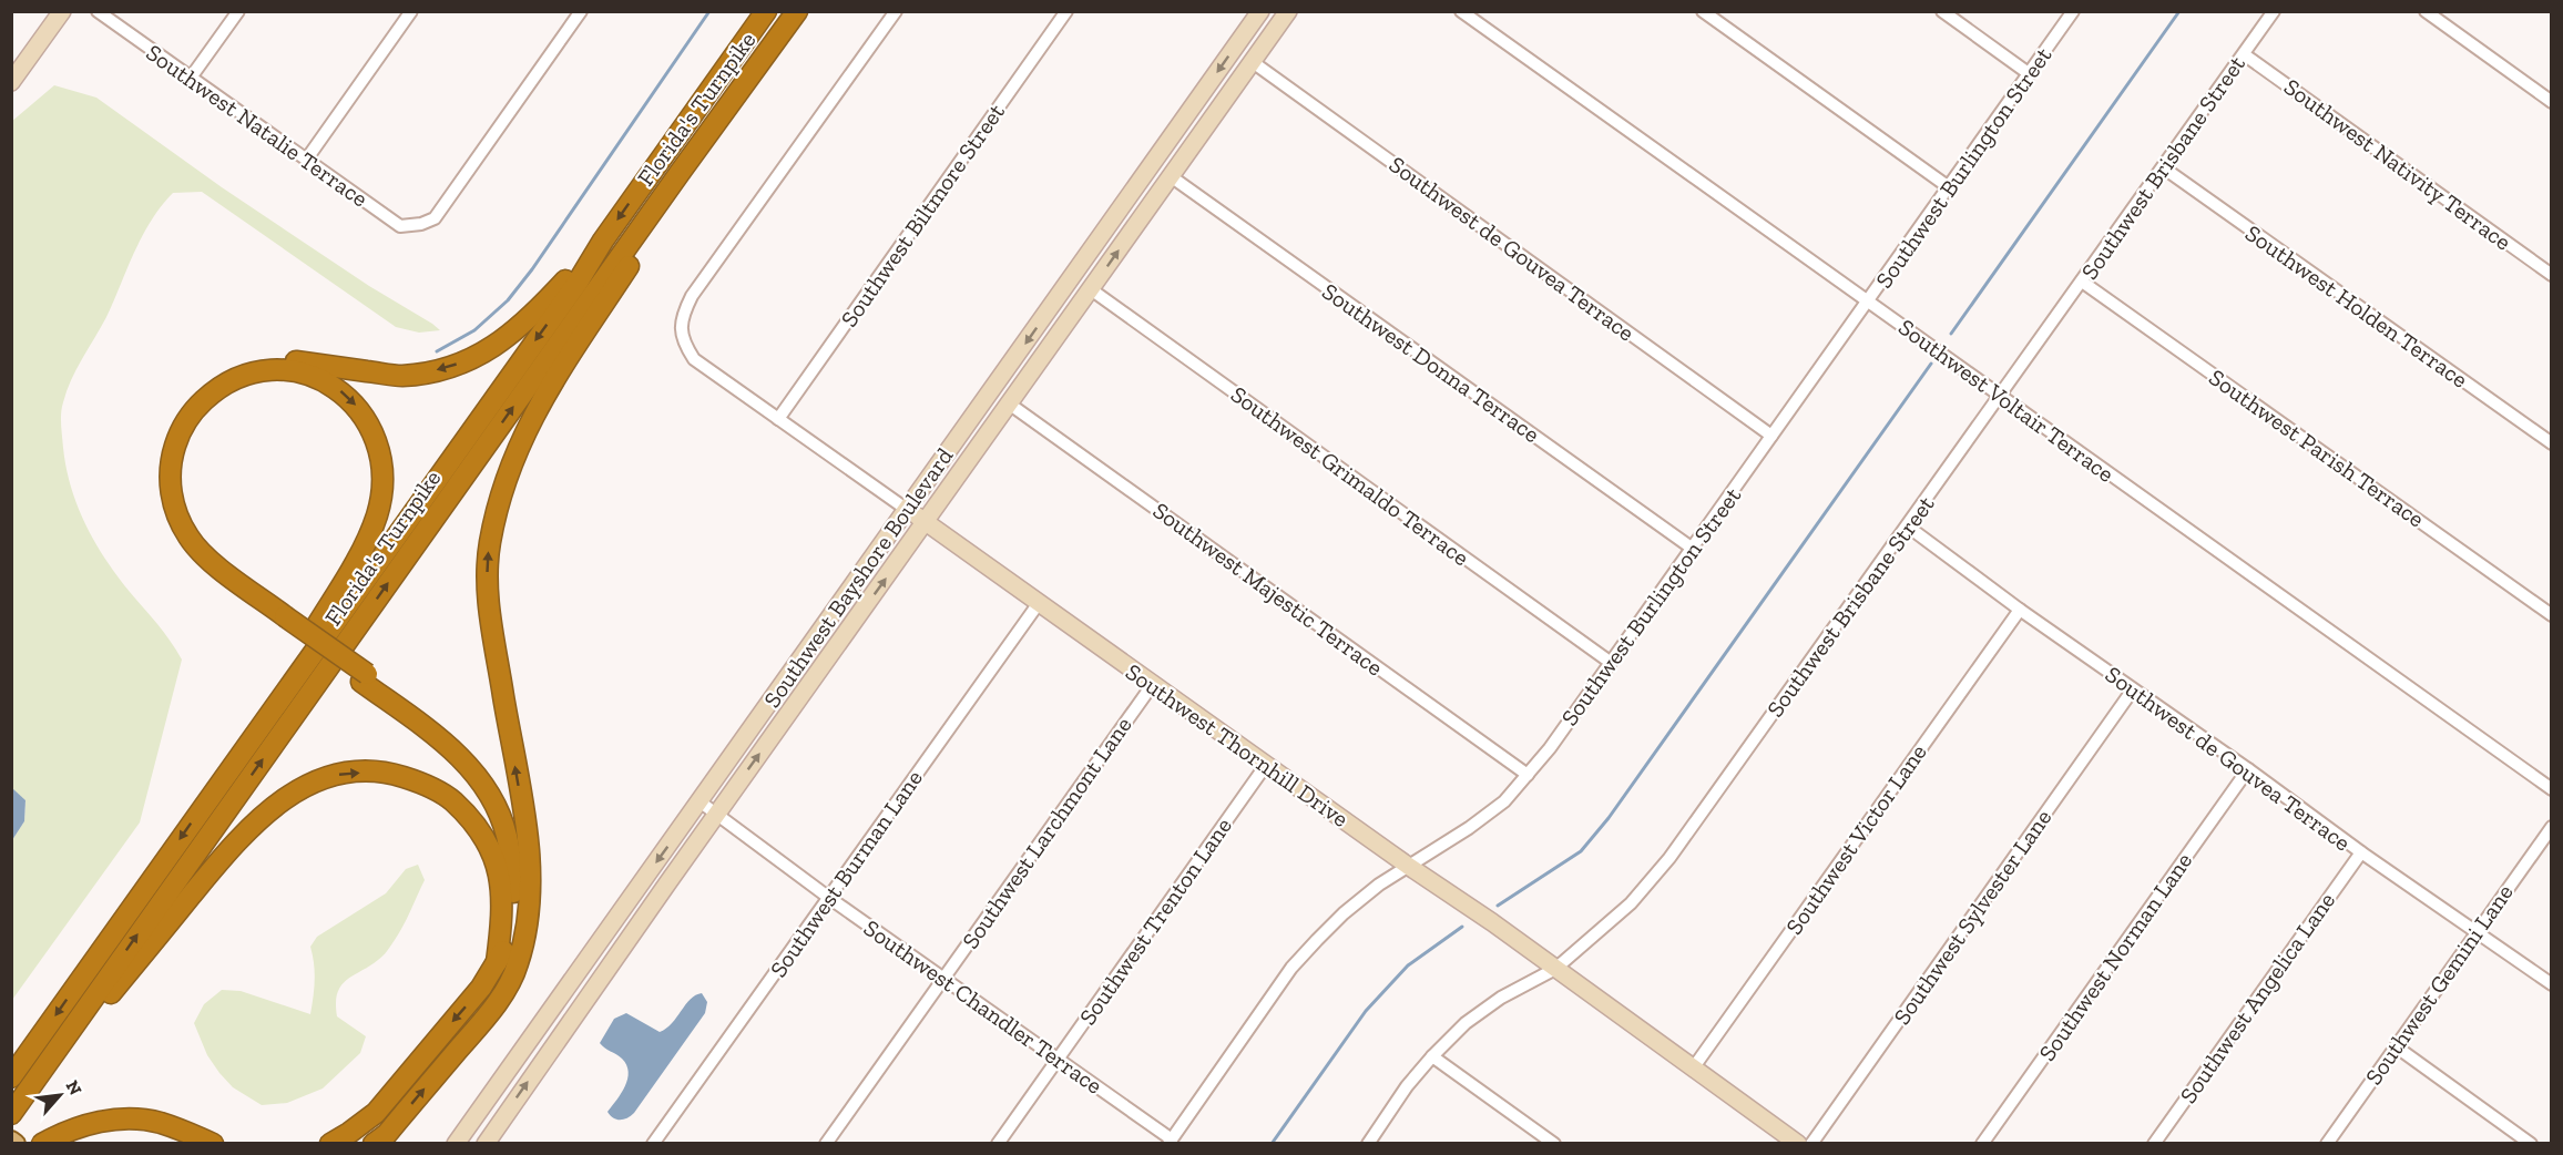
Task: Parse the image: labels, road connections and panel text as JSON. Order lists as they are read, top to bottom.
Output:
{
  "streets": {
    "highway": ["Florida's Turnpike"],
    "main road": ["Southwest Bayshore Boulevard", "Southwest Thornhill Drive"],
    "street": [
      "Southwest Natalie Terrace",
      "Southwest Nativity Terrace",
      "Southwest Burlington Street",
      "Southwest Brisbane Street",
      "Southwest Biltmore Street",
      "Southwest de Gouvea Terrace",
      "Southwest Holden Terrace",
      "Southwest Donna Terrace",
      "Southwest Voltair Terrace",
      "Southwest Parish Terrace",
      "Southwest Grimaldo Terrace",
      "Southwest Majestic Terrace",
      "Southwest Larchmont Lane",
      "Southwest Victor Lane",
      "Southwest Burman Lane",
      "Southwest Sylvester Lane",
      "Southwest Trenton Lane",
      "Southwest Norman Lane",
      "Southwest Gemini Lane",
      "Southwest Angelica Lane",
      "Southwest Chandler Terrace"
    ]
  },
  "crossings": [
    ["Southwest Nativity Terrace", "Southwest Brisbane Street"],
    ["Southwest Burlington Street", "Southwest de Gouvea Terrace"],
    ["Southwest Burlington Street", "Southwest Donna Terrace"],
    ["Southwest Burlington Street", "Southwest Voltair Terrace"],
    ["Southwest Burlington Street", "Southwest Grimaldo Terrace"],
    ["Southwest Burlington Street", "Southwest Majestic Terrace"],
    ["Southwest Burlington Street", "Southwest Thornhill Drive"],
    ["Southwest Burlington Street", "Southwest Chandler Terrace"],
    ["Southwest Brisbane Street", "Southwest de Gouvea Terrace"],
    ["Southwest Brisbane Street", "Southwest Holden Terrace"],
    ["Southwest Brisbane Street", "Southwest Voltair Terrace"],
    ["Southwest Brisbane Street", "Southwest Parish Terrace"],
    ["Southwest Brisbane Street", "Southwest Thornhill Drive"],
    ["Southwest Biltmore Street", "Southwest Thornhill Drive"],
    ["Southwest de Gouvea Terrace", "Southwest Bayshore Boulevard"],
    ["Southwest de Gouvea Terrace", "Southwest Victor Lane"],
    ["Southwest de Gouvea Terrace", "Southwest Sylvester Lane"],
    ["Southwest de Gouvea Terrace", "Southwest Norman Lane"],
    ["Southwest de Gouvea Terrace", "Southwest Gemini Lane"],
    ["Southwest de Gouvea Terrace", "Southwest Angelica Lane"],
    ["Southwest Donna Terrace", "Southwest Bayshore Boulevard"],
    ["Southwest Grimaldo Terrace", "Southwest Bayshore Boulevard"],
    ["Southwest Bayshore Boulevard", "Southwest Majestic Terrace"],
    ["Southwest Bayshore Boulevard", "Southwest Thornhill Drive"],
    ["Southwest Bayshore Boulevard", "Southwest Chandler Terrace"],
    ["Southwest Thornhill Drive", "Southwest Larchmont Lane"],
    ["Southwest Thornhill Drive", "Southwest Victor Lane"],
    ["Southwest Thornhill Drive", "Southwest Burman Lane"],
    ["Southwest Thornhill Drive", "Southwest Trenton Lane"],
    ["Southwest Larchmont Lane", "Southwest Chandler Terrace"],
    ["Southwest Burman Lane", "Southwest Chandler Terrace"],
    ["Southwest Trenton Lane", "Southwest Chandler Terrace"]
  ],
  "north": "top right"
}
